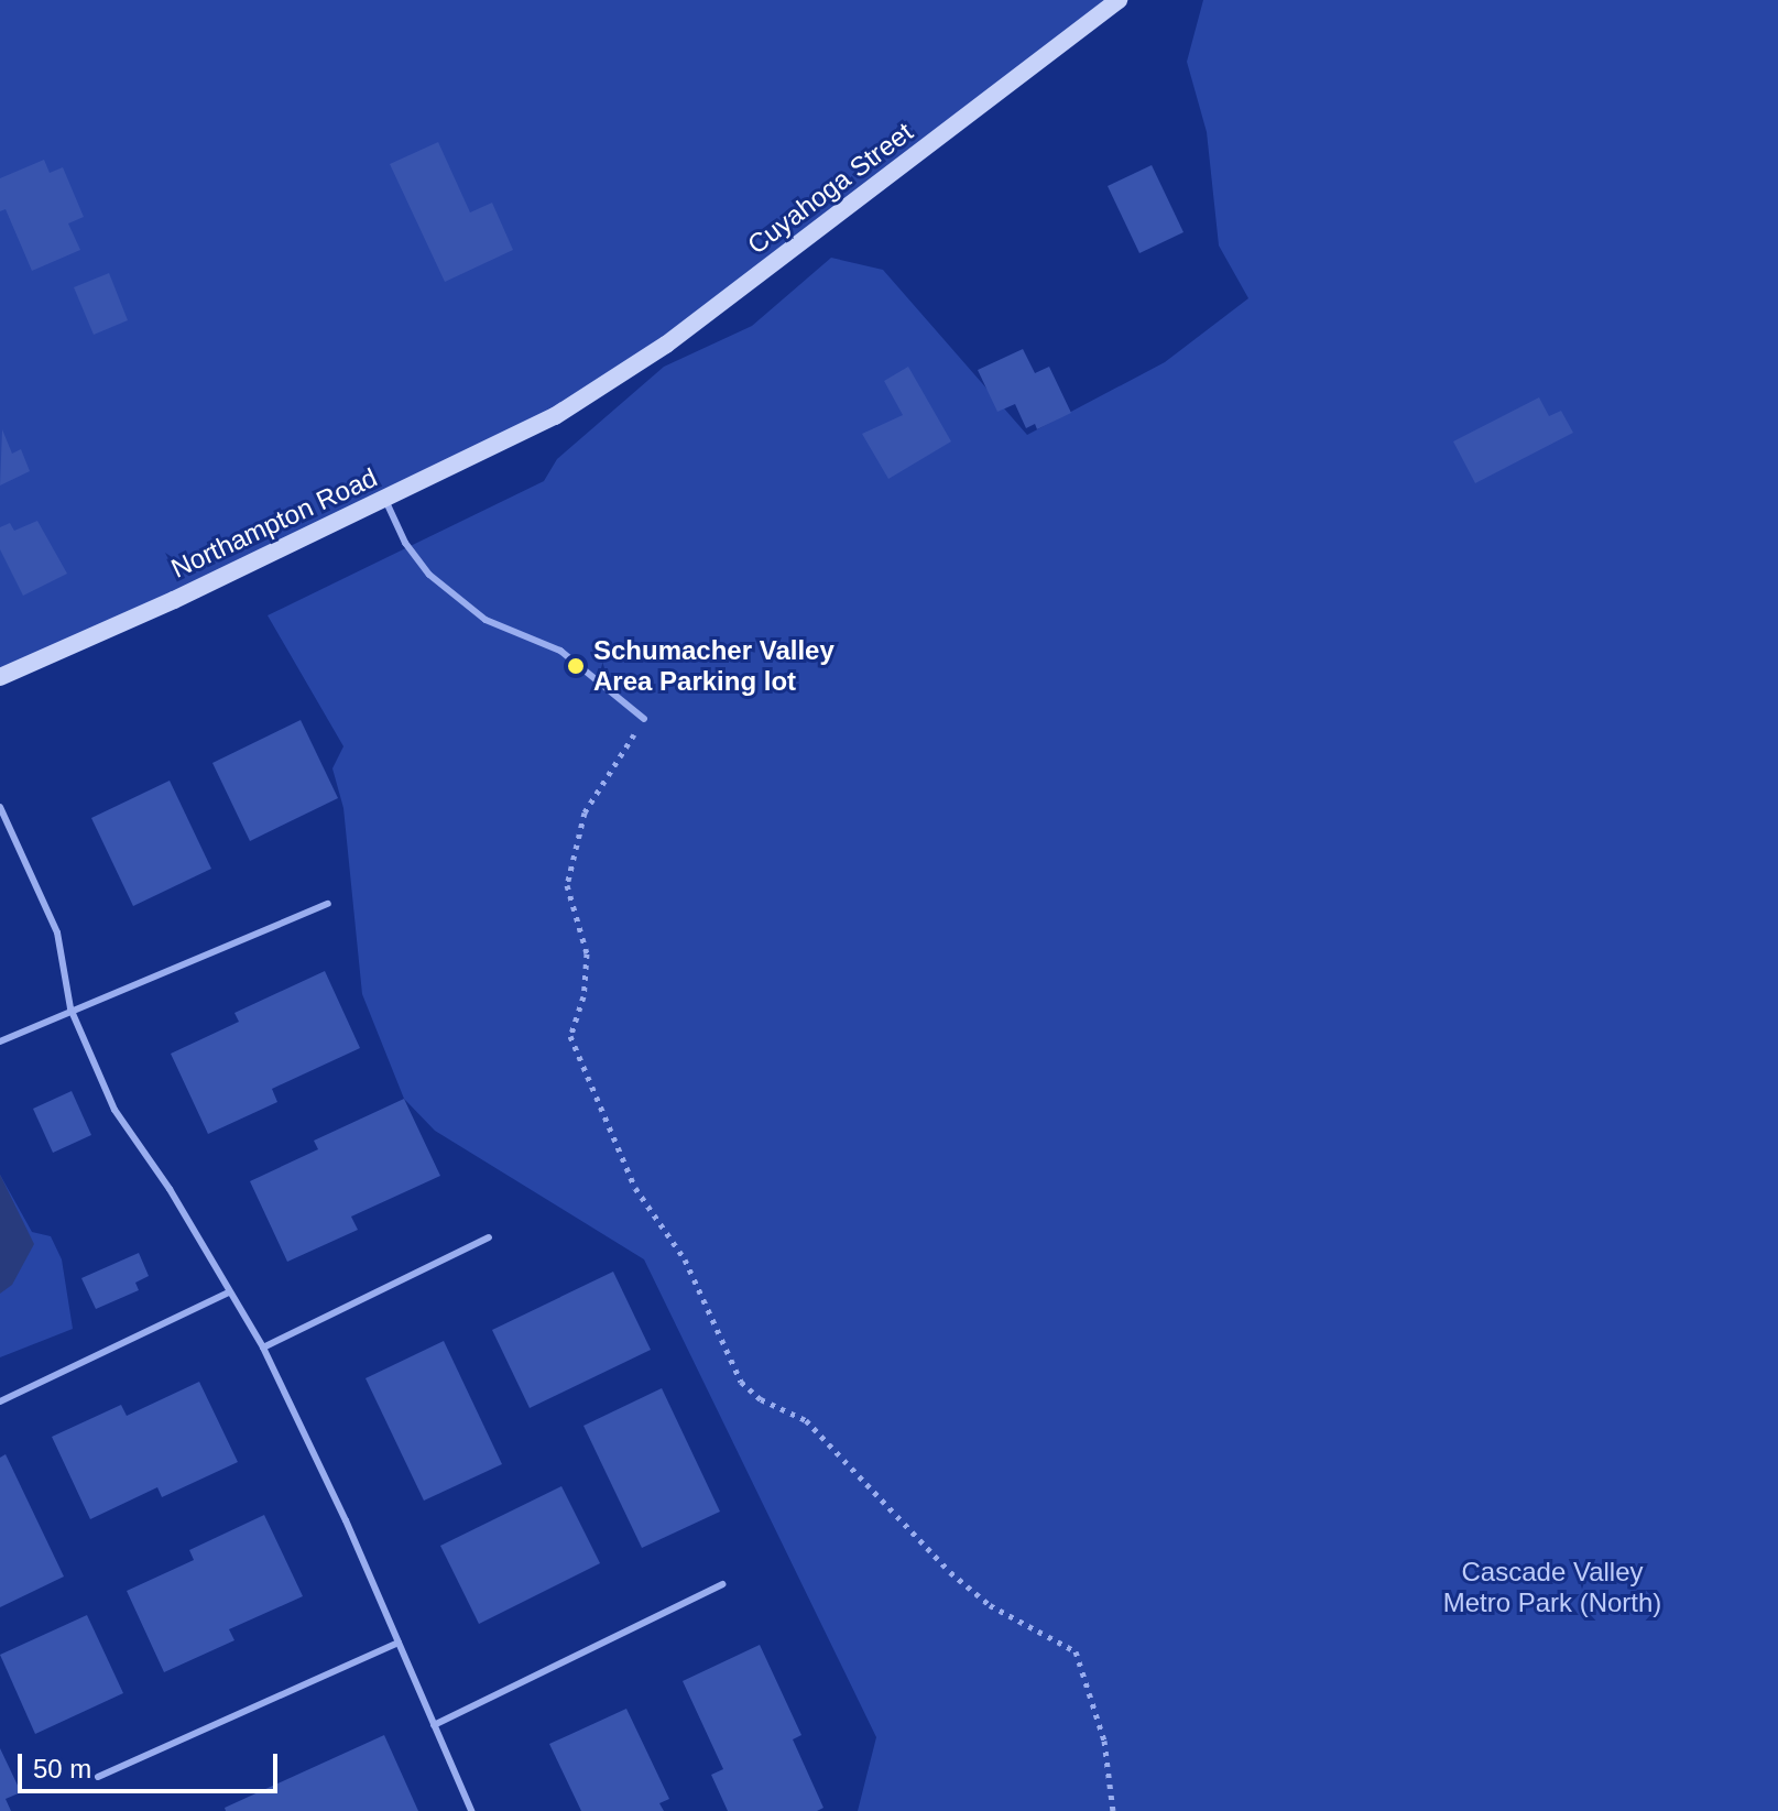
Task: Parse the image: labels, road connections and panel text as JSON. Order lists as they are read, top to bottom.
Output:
{
  "streets": {
    "street": ["Cuyahoga Street", "Northampton Road"]
  },
  "crossings": [
    ["Cuyahoga Street", "Northampton Road"]
  ],
  "parks": ["Cascade Valley Metro Park (North)"],
  "places": ["Schumacher Valley Area Parking lot"],
  "scale_bar": "50 m"
}
